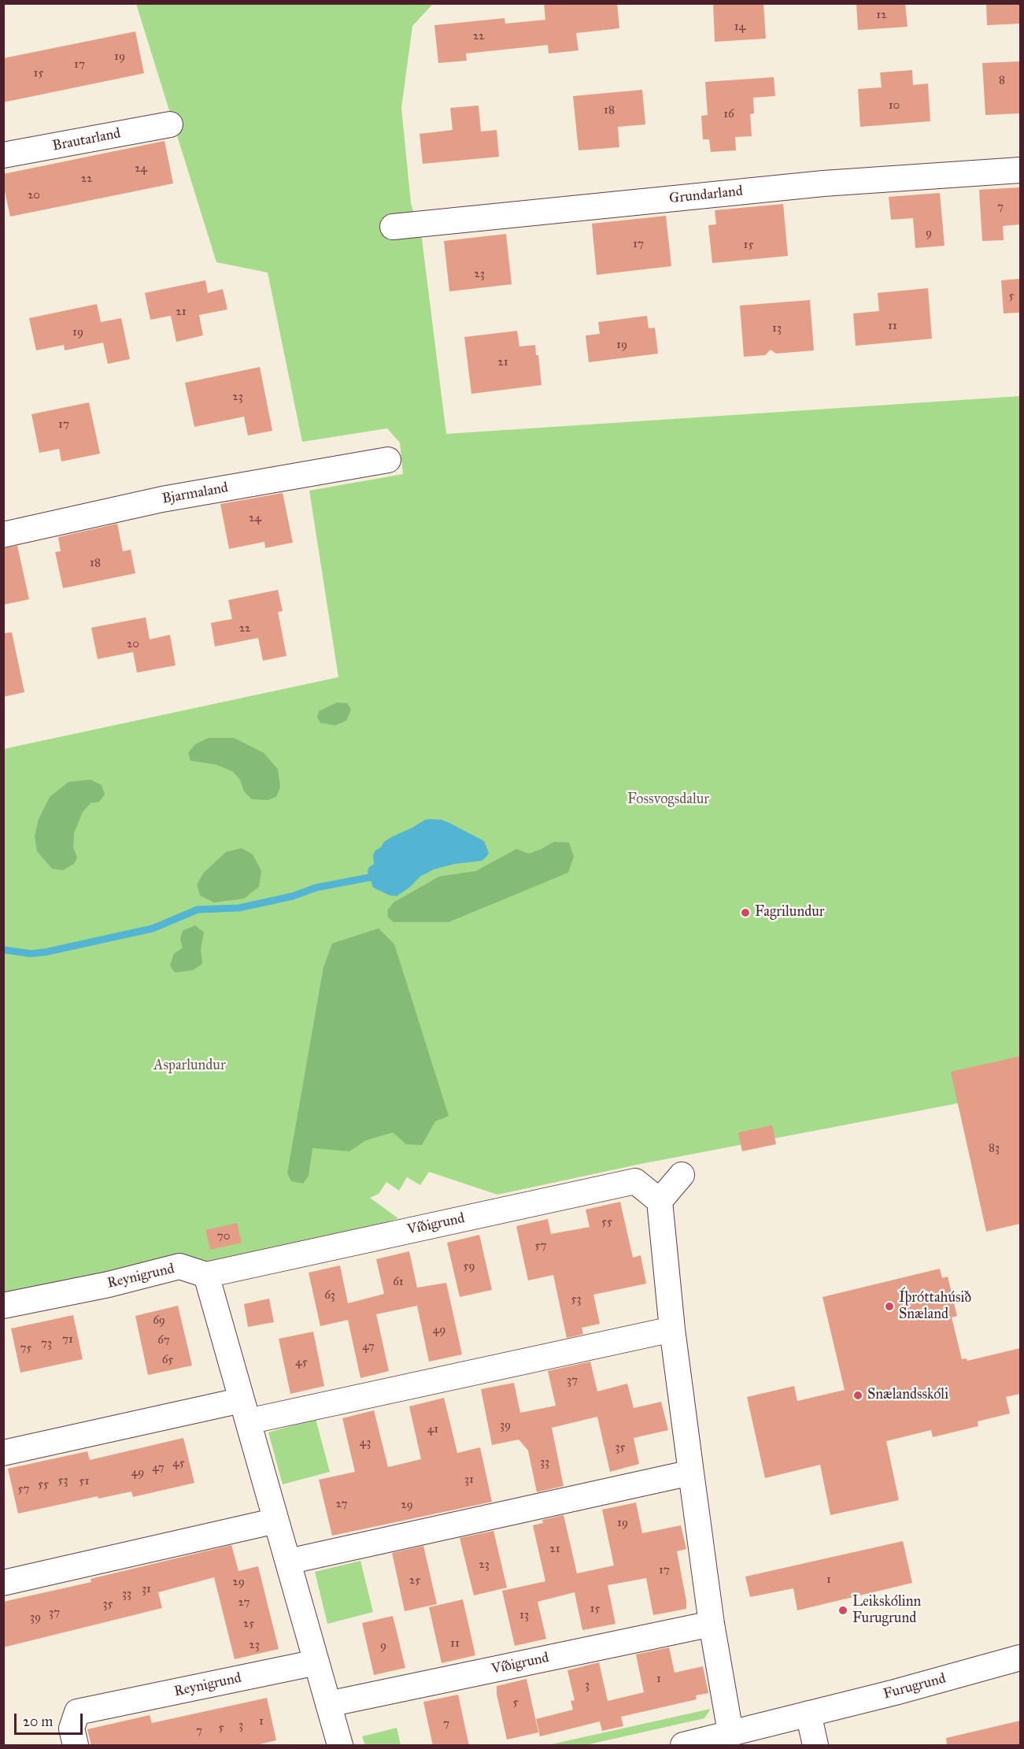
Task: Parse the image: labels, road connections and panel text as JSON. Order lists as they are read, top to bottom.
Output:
{
  "streets": {
    "street": [
      "Brautarland",
      "Grundarland",
      "Bjarmaland",
      "Víðigrund",
      "Reynigrund",
      "Furugrund"
    ]
  },
  "crossings": [
    ["Víðigrund", "Reynigrund"]
  ],
  "parks": ["Fossvogsdalur", "Asparlundur"],
  "places": [
    "Fagrilundur",
    "Íþróttahúsið Snæland",
    "Snælandsskóli",
    "Leikskólinn Furugrund"
  ],
  "house_numbers": [
    "12",
    "14",
    "22",
    "19",
    "17",
    "15",
    "8",
    "10",
    "18",
    "16",
    "24",
    "22",
    "20",
    "7",
    "9",
    "17",
    "15",
    "23",
    "5",
    "21",
    "11",
    "13",
    "19",
    "19",
    "21",
    "23",
    "17",
    "24",
    "18",
    "22",
    "20",
    "83",
    "55",
    "70",
    "57",
    "59",
    "61",
    "63",
    "53",
    "69",
    "49",
    "71",
    "67",
    "73",
    "47",
    "75",
    "65",
    "45",
    "37",
    "39",
    "41",
    "43",
    "35",
    "33",
    "45",
    "47",
    "49",
    "31",
    "53",
    "51",
    "55",
    "57",
    "27",
    "29",
    "19",
    "21",
    "23",
    "17",
    "1",
    "25",
    "29",
    "31",
    "33",
    "27",
    "35",
    "15",
    "37",
    "13",
    "39",
    "25",
    "11",
    "23",
    "9",
    "1",
    "3",
    "5",
    "1",
    "7",
    "3",
    "5",
    "7"
  ],
  "scale_bar": "20 m"
}
